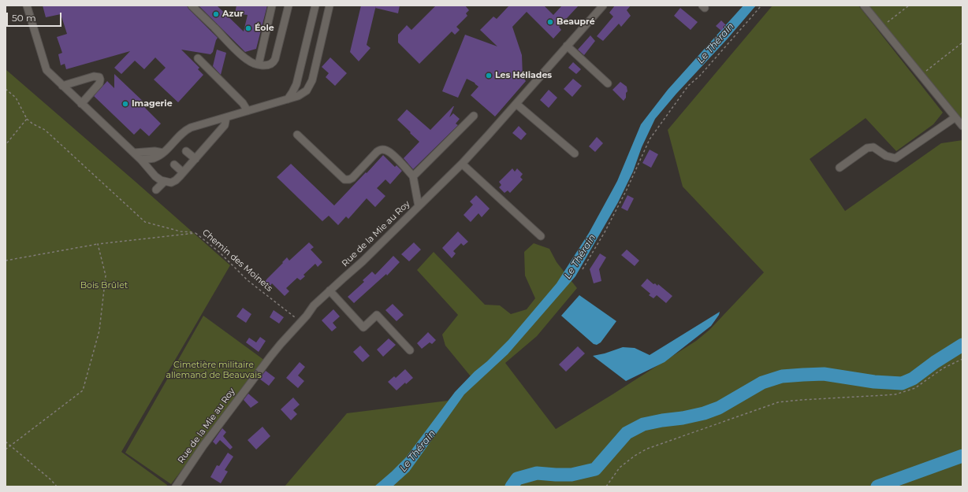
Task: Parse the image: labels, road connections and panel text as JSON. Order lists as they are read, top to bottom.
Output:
{
  "streets": {
    "street": ["Rue de la Mie au Roy"],
    "path": ["Chemin des Moinets"]
  },
  "crossings": [
    ["Rue de la Mie au Roy", "Chemin des Moinets"]
  ],
  "water": ["Le Thérain"],
  "parks": ["Bois Brûlet", "Cimetière militaire allemand de Beauvais"],
  "places": [
    "Azur",
    "Beaupré",
    "Éole",
    "Les Héliades",
    "Imagerie"
  ],
  "scale_bar": "50 m"
}
